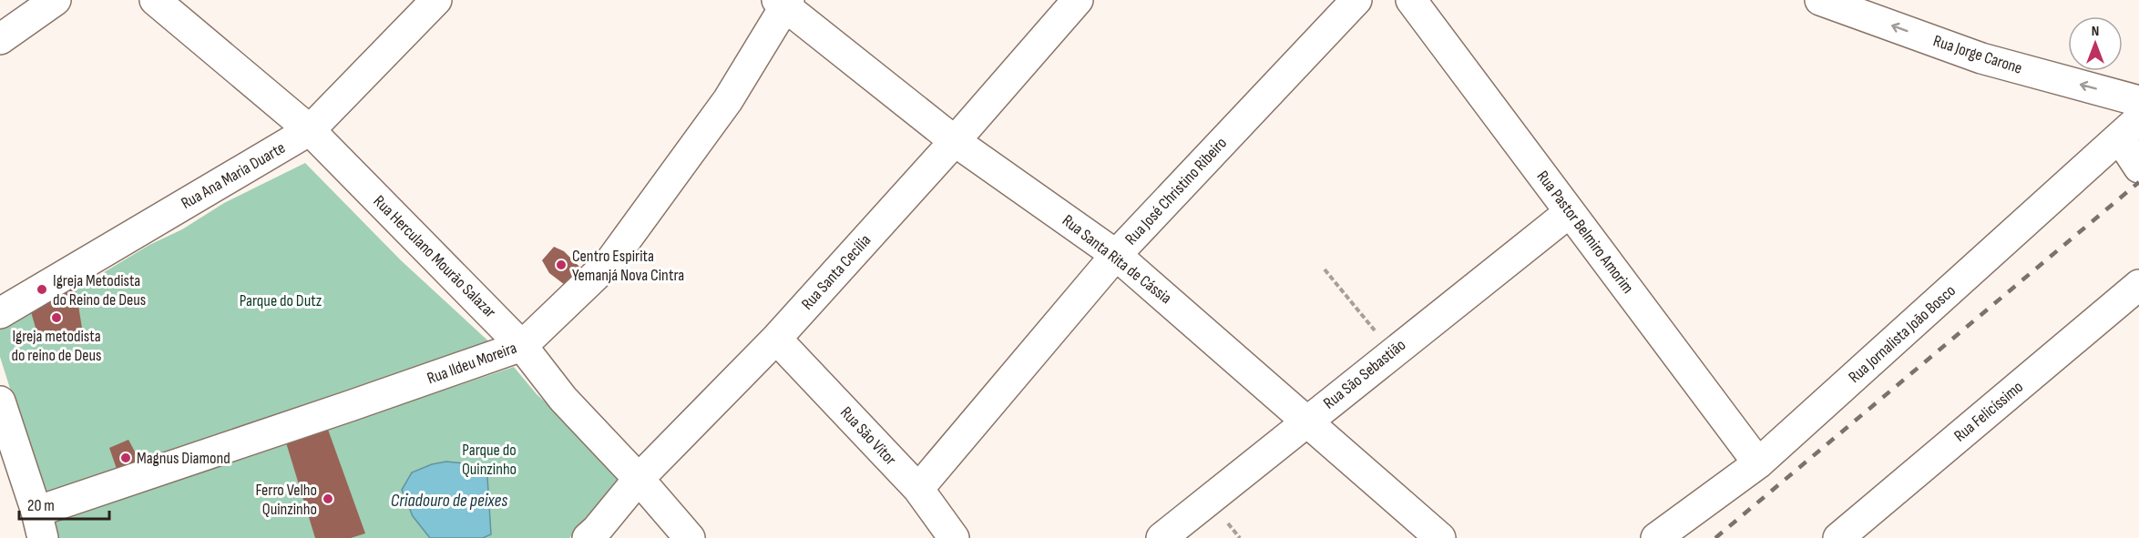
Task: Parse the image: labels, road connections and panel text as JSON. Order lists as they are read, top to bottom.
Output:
{
  "streets": {
    "street": [
      "Rua Jorge Carone",
      "Rua Ana Maria Duarte",
      "Rua José Christino Ribeiro",
      "Rua Pastor Belmiro Amorim",
      "Rua Herculano Mourão Salazar",
      "Rua Santa Rita de Cássia",
      "Rua Santa Cecília",
      "Rua Jornalista João Bosco",
      "Rua Ildeu Moreira",
      "Rua São Sebastião",
      "Rua Felicíssimo",
      "Rua São Vitor"
    ]
  },
  "crossings": [
    ["Rua Ana Maria Duarte", "Rua Herculano Mourão Salazar"],
    ["Rua José Christino Ribeiro", "Rua Santa Rita de Cássia"],
    ["Rua José Christino Ribeiro", "Rua São Vitor"],
    ["Rua Pastor Belmiro Amorim", "Rua Jornalista João Bosco"],
    ["Rua Pastor Belmiro Amorim", "Rua São Sebastião"],
    ["Rua Herculano Mourão Salazar", "Rua Santa Cecília"],
    ["Rua Herculano Mourão Salazar", "Rua Ildeu Moreira"],
    ["Rua Santa Rita de Cássia", "Rua Santa Cecília"],
    ["Rua Santa Rita de Cássia", "Rua Ildeu Moreira"],
    ["Rua Santa Rita de Cássia", "Rua São Sebastião"],
    ["Rua Santa Cecília", "Rua São Vitor"]
  ],
  "one_way": ["Rua Jorge Carone"],
  "water": ["Criadouro de peixes"],
  "parks": ["Parque do Dutz", "Parque do Quinzinho"],
  "places": [
    "Centro Espirita Yemanjá Nova Cintra",
    "Igreja Metodista do Reino de Deus",
    "Igreja metodista do reino de Deus",
    "Magnus Diamond",
    "Ferro Velho Quinzinho"
  ],
  "scale_bar": "20 m",
  "north": "top"
}
